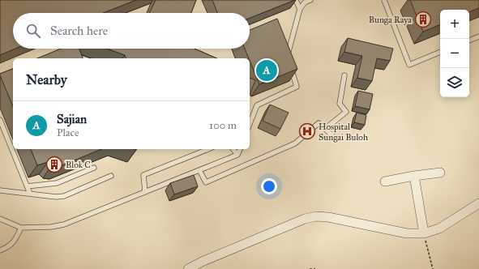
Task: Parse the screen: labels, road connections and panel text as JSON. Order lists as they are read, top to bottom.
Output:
{
  "places": {
    "building": ["Bunga Raya", "Blok C"],
    "hospital": ["Hospital Sungai Buloh"]
  },
  "page": {
    "map_buttons": ["+", "−"],
    "search": "Search here",
    "pins": "A",
    "heading": "Nearby",
    "list": [
      {
        "mark": "A",
        "name": "Sajian",
        "note": "Place",
        "value": "100 m"
      }
    ]
  }
}
